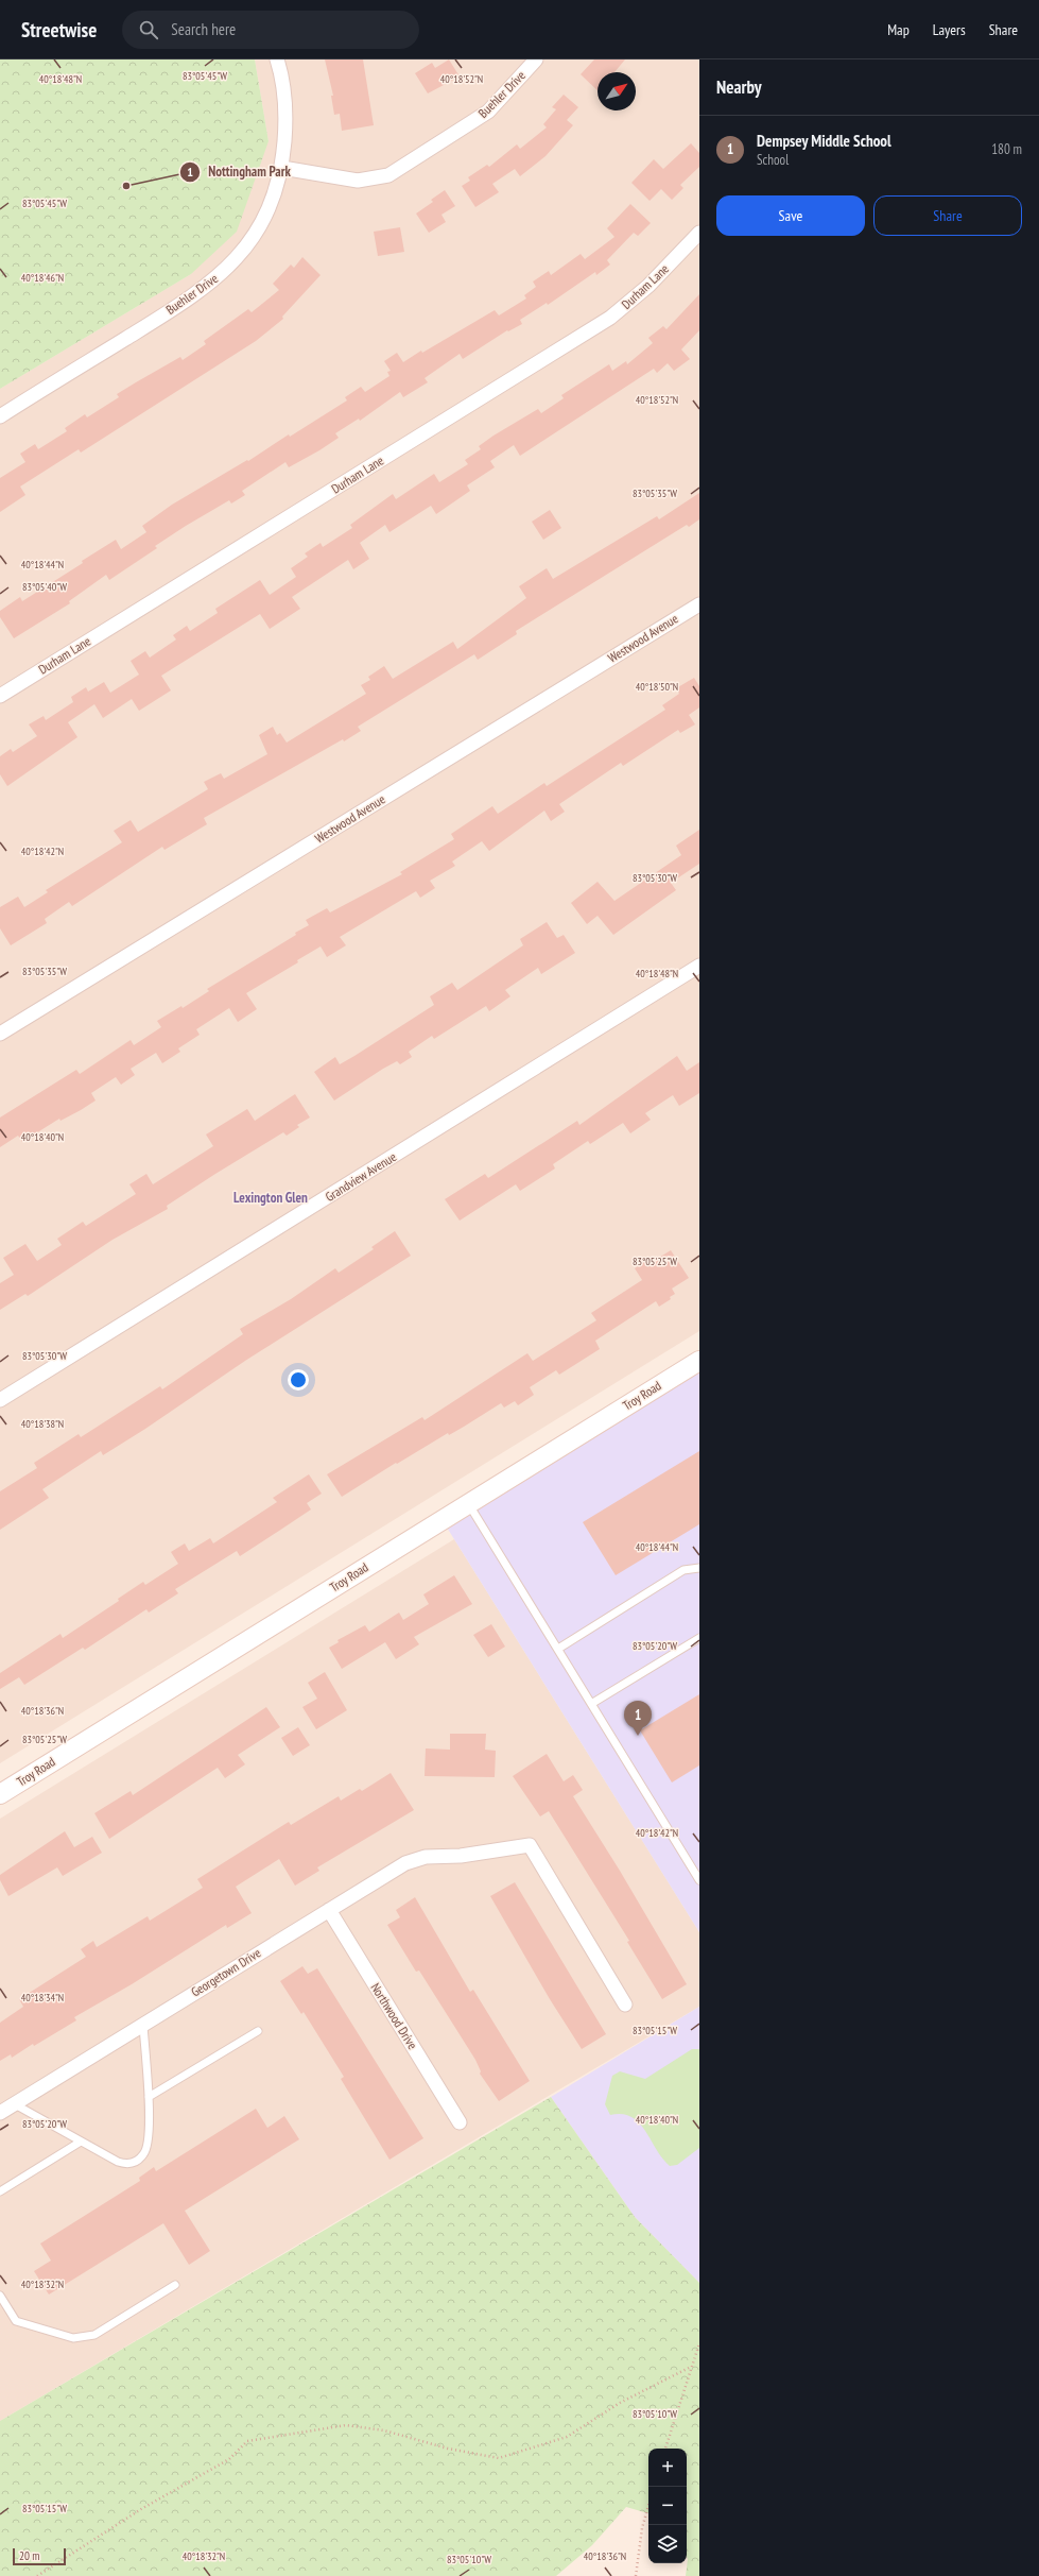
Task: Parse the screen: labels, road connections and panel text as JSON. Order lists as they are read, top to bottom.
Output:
{
  "streets": {
    "street": [
      "Buehler Drive",
      "Durham Lane",
      "Westwood Avenue",
      "Grandview Avenue",
      "Troy Road",
      "Georgetown Drive",
      "Northwood Drive"
    ]
  },
  "crossings": [
    ["Georgetown Drive", "Northwood Drive"]
  ],
  "districts": ["Lexington Glen"],
  "places": ["Nottingham Park"],
  "scale_bar": "20 m",
  "north": "top right",
  "page": {
    "header": "Streetwise",
    "search": "Search here",
    "nav": ["Map", "Layers", "Share"],
    "heading": "Nearby",
    "list": [
      {
        "mark": "1",
        "name": "Dempsey Middle School",
        "note": "School",
        "value": "180 m"
      }
    ],
    "buttons": ["Save", "Share"],
    "pins": "1",
    "map_buttons": ["+", "−"],
    "scale": "20 m"
  },
  "coordinates": [
    "83°05'45\"W",
    "40°18'48\"N",
    "40°18'52\"N",
    "40°18'46\"N",
    "83°05'35\"W",
    "40°18'44\"N",
    "83°05'40\"W",
    "40°18'50\"N",
    "40°18'42\"N",
    "83°05'30\"W",
    "40°18'40\"N",
    "83°05'25\"W",
    "40°18'38\"N",
    "83°05'20\"W",
    "40°18'36\"N",
    "40°18'34\"N",
    "83°05'15\"W",
    "40°18'32\"N",
    "83°05'10\"W"
  ]
}
